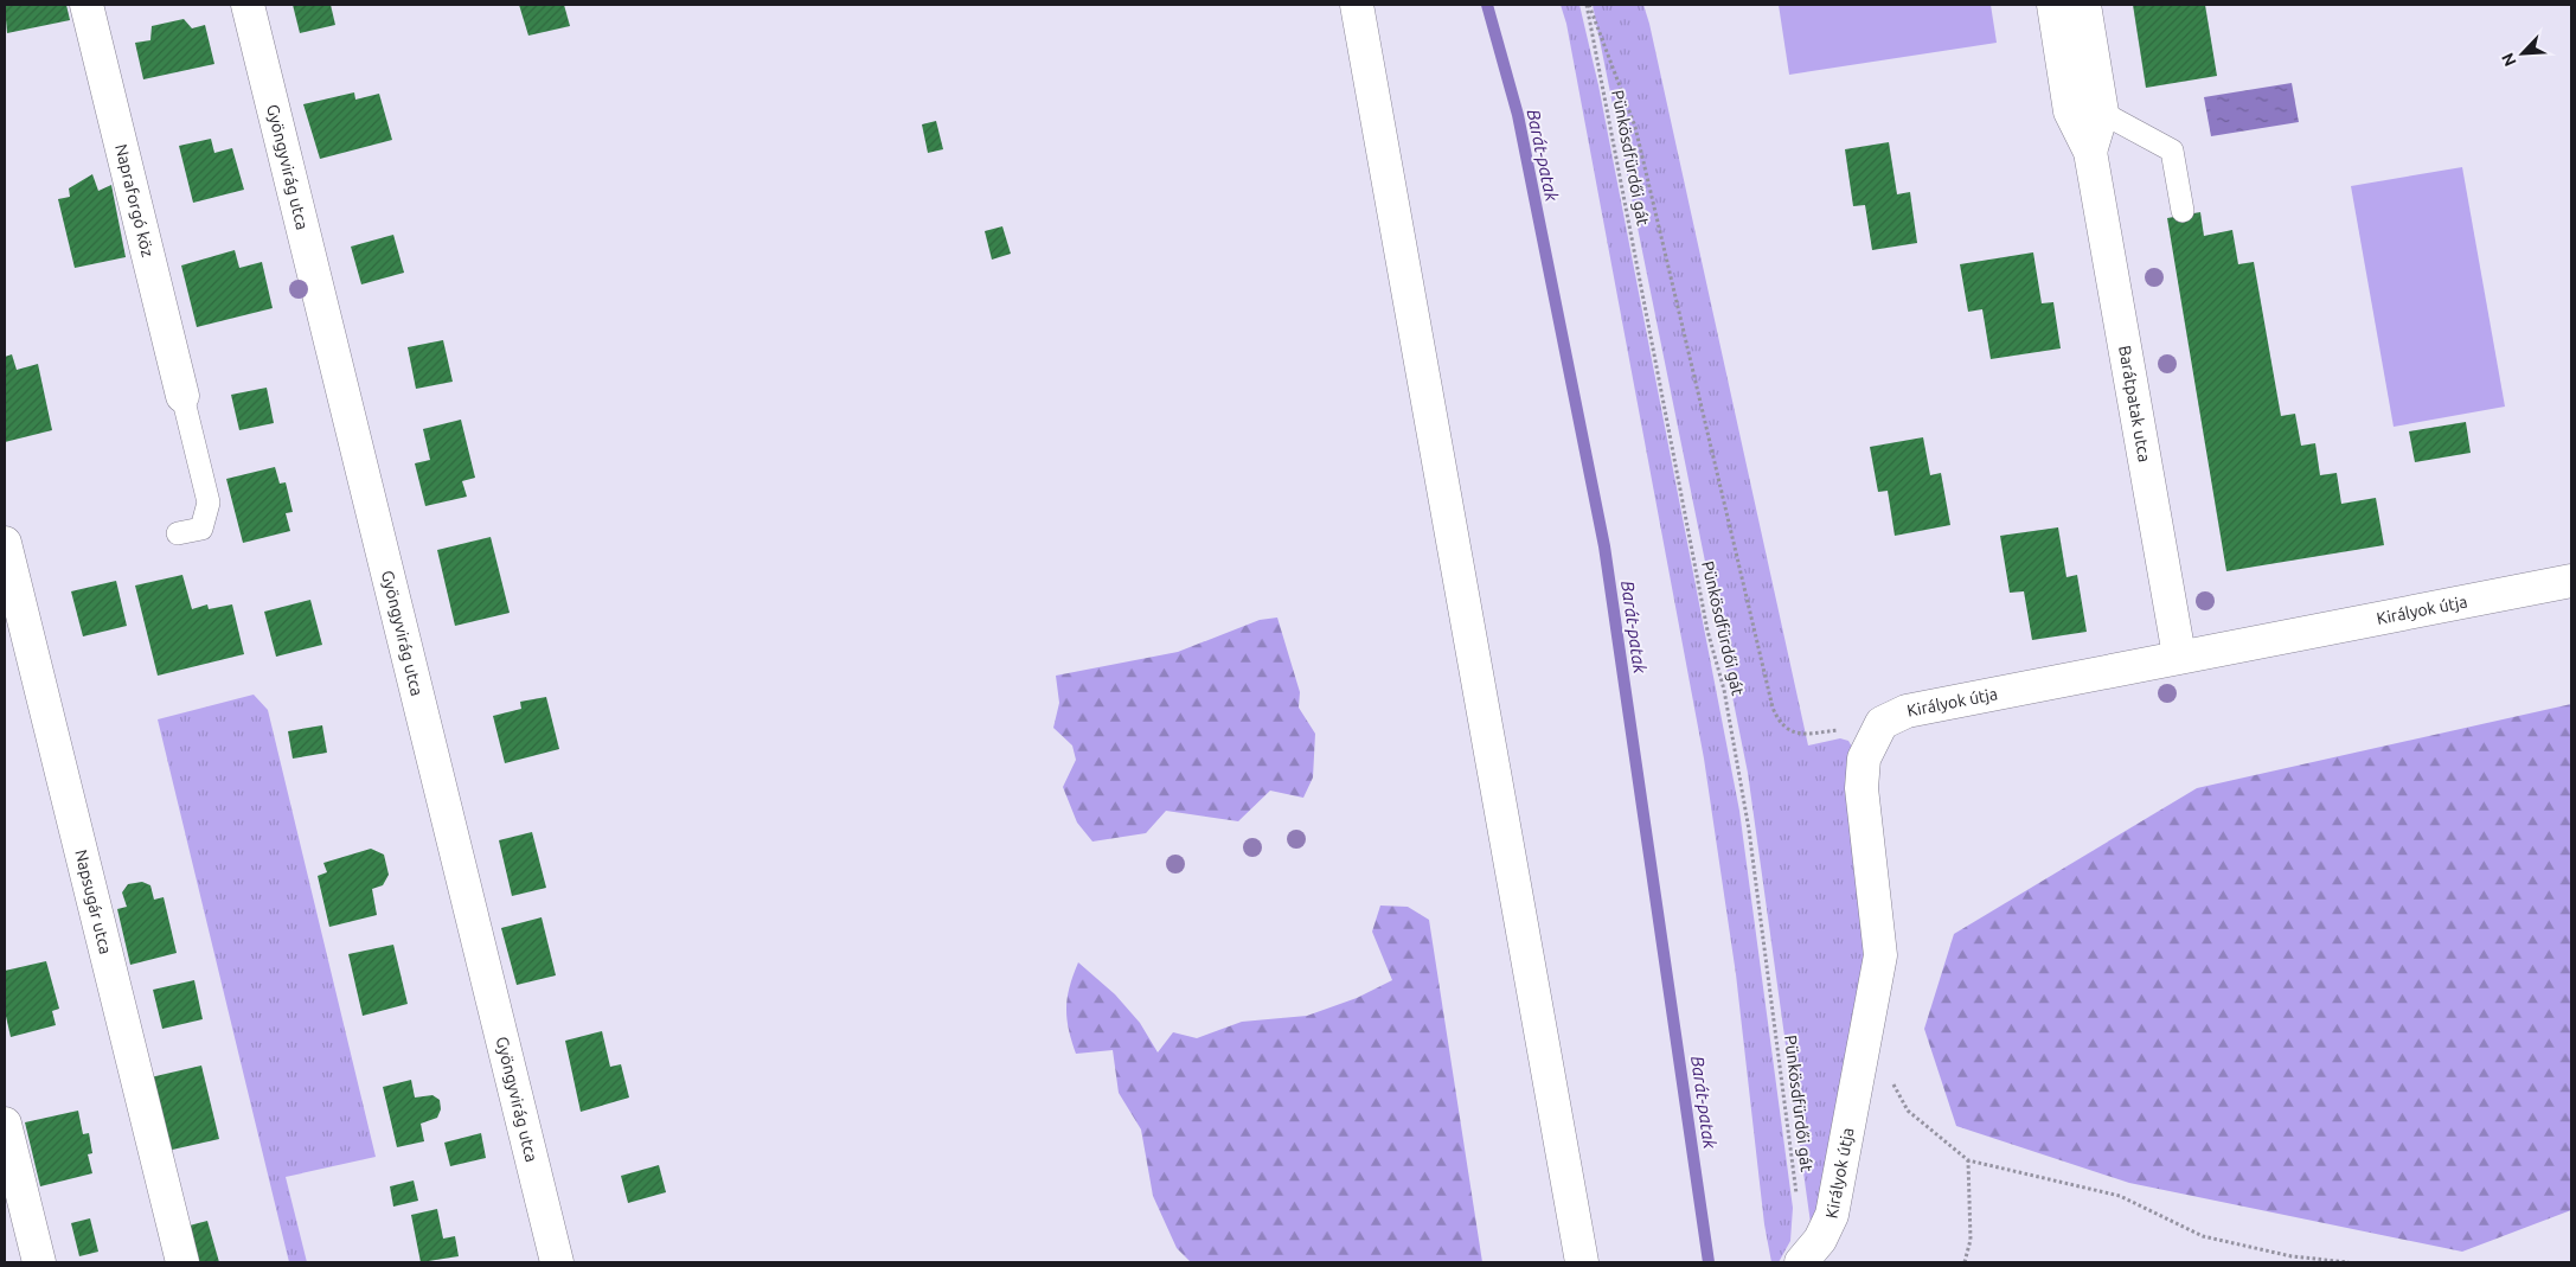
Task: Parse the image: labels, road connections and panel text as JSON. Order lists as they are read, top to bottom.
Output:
{
  "streets": {
    "street": [
      "Gyöngyvirág utca",
      "Napraforgó köz",
      "Barátpatak utca",
      "Királyok útja",
      "Napsugár utca"
    ],
    "path": ["Pünkösdfürdői gát"]
  },
  "crossings": [
    ["Barátpatak utca", "Királyok útja"]
  ],
  "water": ["Barát-patak"],
  "north": "bottom left"
}
